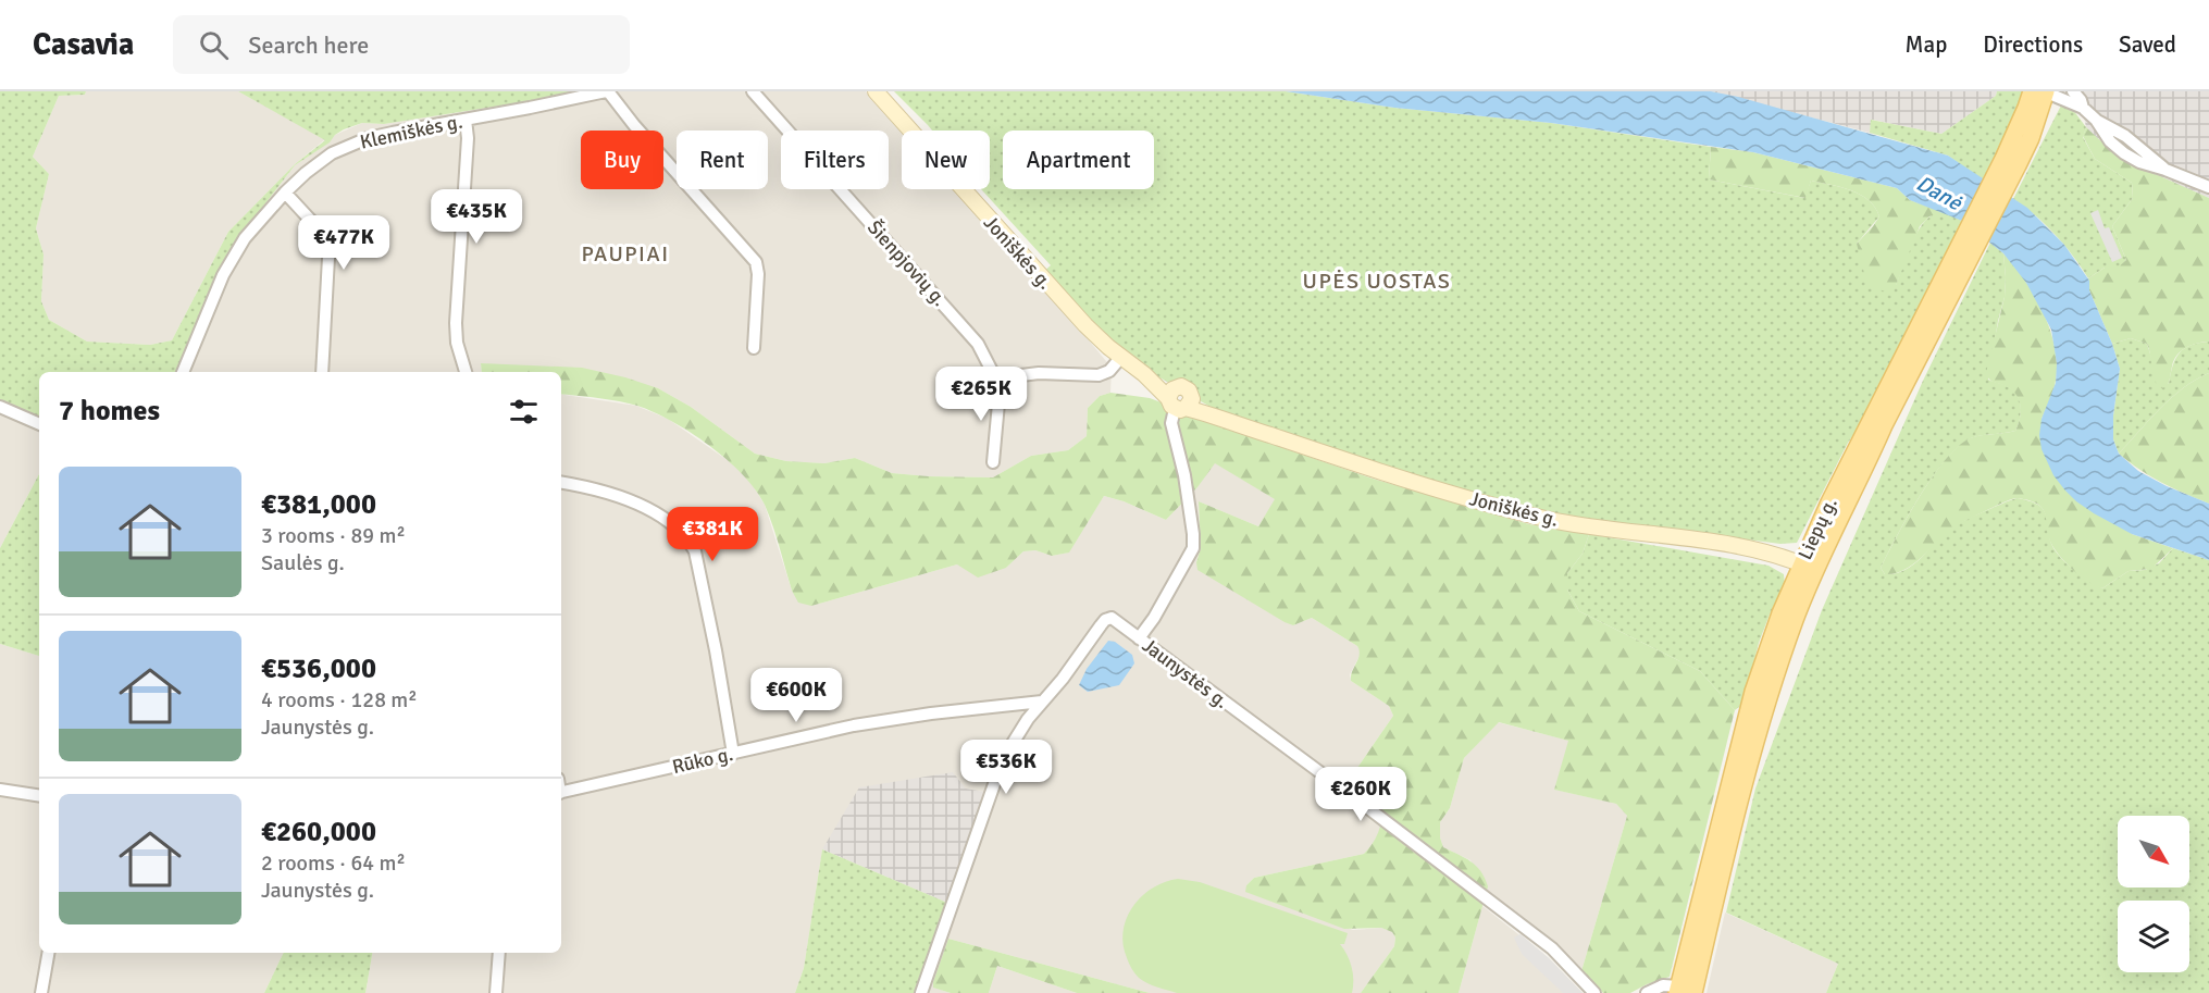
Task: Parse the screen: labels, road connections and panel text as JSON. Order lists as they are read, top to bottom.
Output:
{
  "streets": {
    "main road": ["Joniškės g.", "Liepų g."],
    "street": [
      "Klemiškės g.",
      "Šienpjovių g.",
      "Jaunystės g.",
      "Rūko g."
    ]
  },
  "crossings": [
    ["Joniškės g.", "Liepų g."],
    ["Jaunystės g.", "Rūko g."]
  ],
  "districts": ["PAUPIAI", "UPĖS UOSTAS"],
  "water": ["Danė"],
  "north": "bottom right",
  "page": {
    "header": "Casavia",
    "search": "Search here",
    "nav": ["Map", "Directions", "Saved"],
    "chip": [
      "Buy",
      "Rent",
      "Filters",
      "New",
      "Apartment"
    ],
    "price": [
      "€435K",
      "€477K",
      "€265K",
      "€381K",
      "€600K",
      "€536K",
      "€260K"
    ],
    "heading": "7 homes",
    "list": [
      {
        "name": "€381,000",
        "note": "3 rooms · 89 m² · Saulės g."
      },
      {
        "name": "€536,000",
        "note": "4 rooms · 128 m² · Jaunystės g."
      },
      {
        "name": "€260,000",
        "note": "2 rooms · 64 m² · Jaunystės g."
      }
    ]
  }
}
